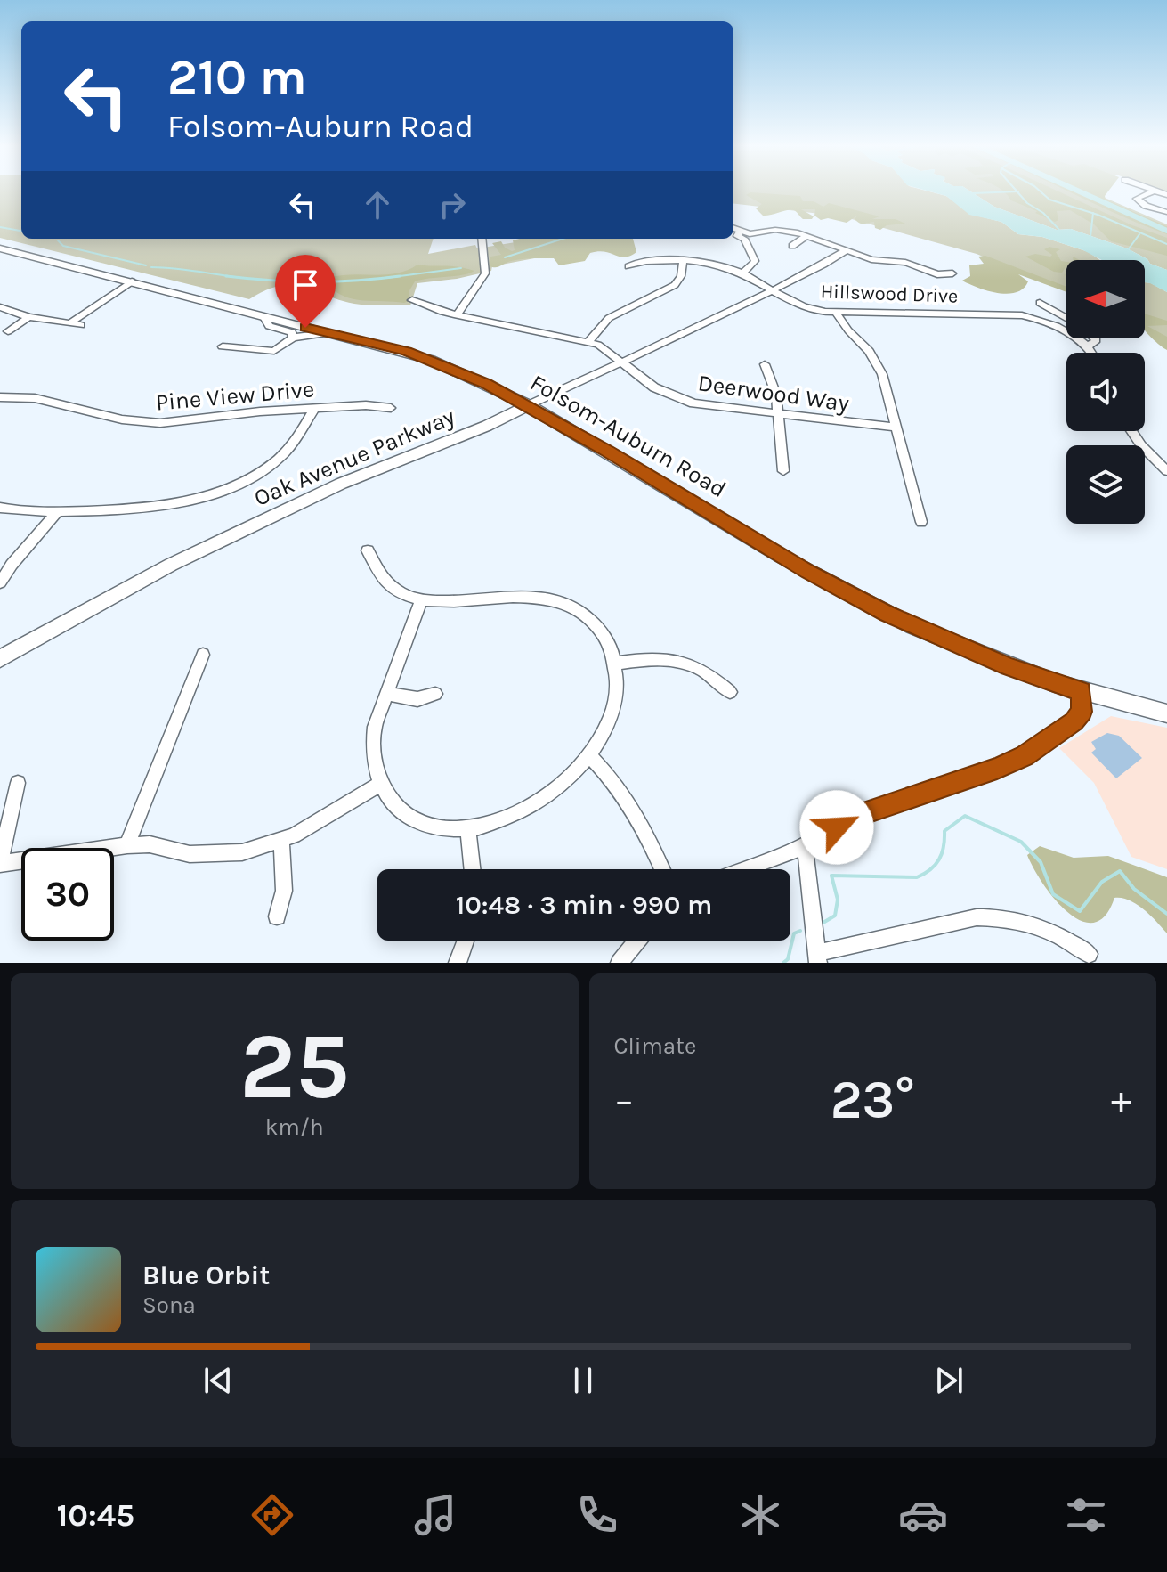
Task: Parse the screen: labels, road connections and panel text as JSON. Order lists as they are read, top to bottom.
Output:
{
  "streets": {
    "main road": ["Folsom-Auburn Road", "Oak Avenue Parkway"],
    "street": ["Hillswood Drive", "Deerwood Way", "Pine View Drive"]
  },
  "crossings": [
    ["Hillswood Drive", "Oak Avenue Parkway"],
    ["Deerwood Way", "Oak Avenue Parkway"],
    ["Folsom-Auburn Road", "Oak Avenue Parkway"]
  ],
  "north": "left",
  "page": {
    "turn": ["210 m", "Folsom-Auburn Road"],
    "limit": "30",
    "trip": "10:48 · 3 min · 990 m",
    "tile": [
      ["25", "km/h"],
      "Climate"
    ],
    "heat": ["−", "23°", "+"],
    "song": ["Blue Orbit", "Sona"],
    "tabs": "10:45"
  }
}
